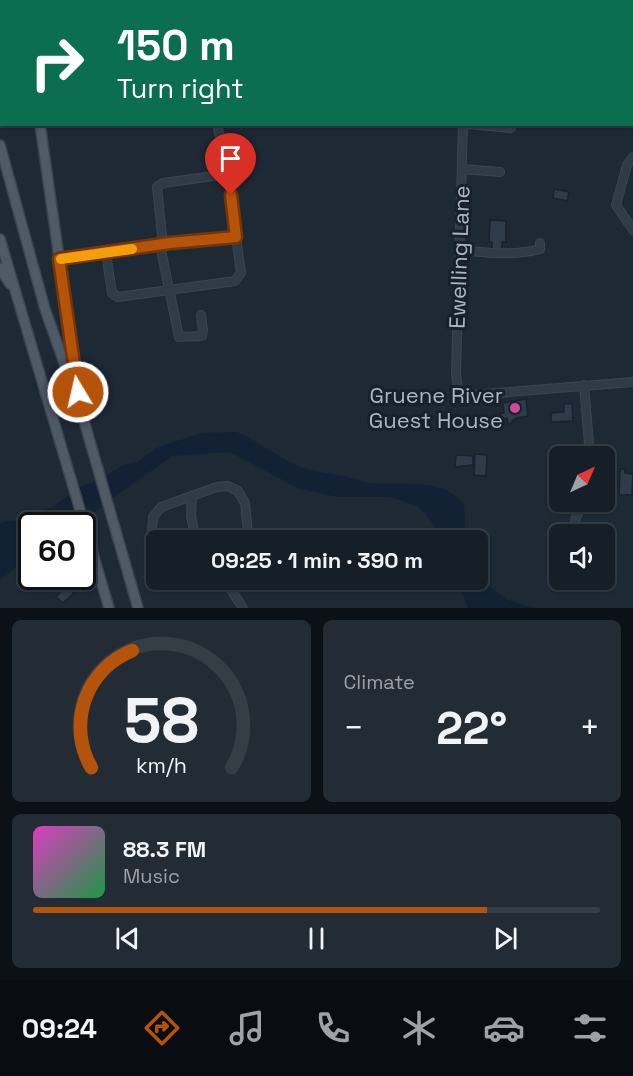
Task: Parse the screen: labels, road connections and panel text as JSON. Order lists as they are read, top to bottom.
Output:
{
  "streets": {
    "street": ["Ewelling Lane"]
  },
  "places": ["Gruene River Guest House"],
  "north": "top right",
  "page": {
    "turn": ["150 m", "Turn right"],
    "limit": "60",
    "trip": "09:25 · 1 min · 390 m",
    "tile": "Climate",
    "heat": ["−", "22°", "+"],
    "song": ["88.3 FM", "Music"],
    "tabs": "09:24",
    "gauge": ["58", "km/h"]
  }
}
